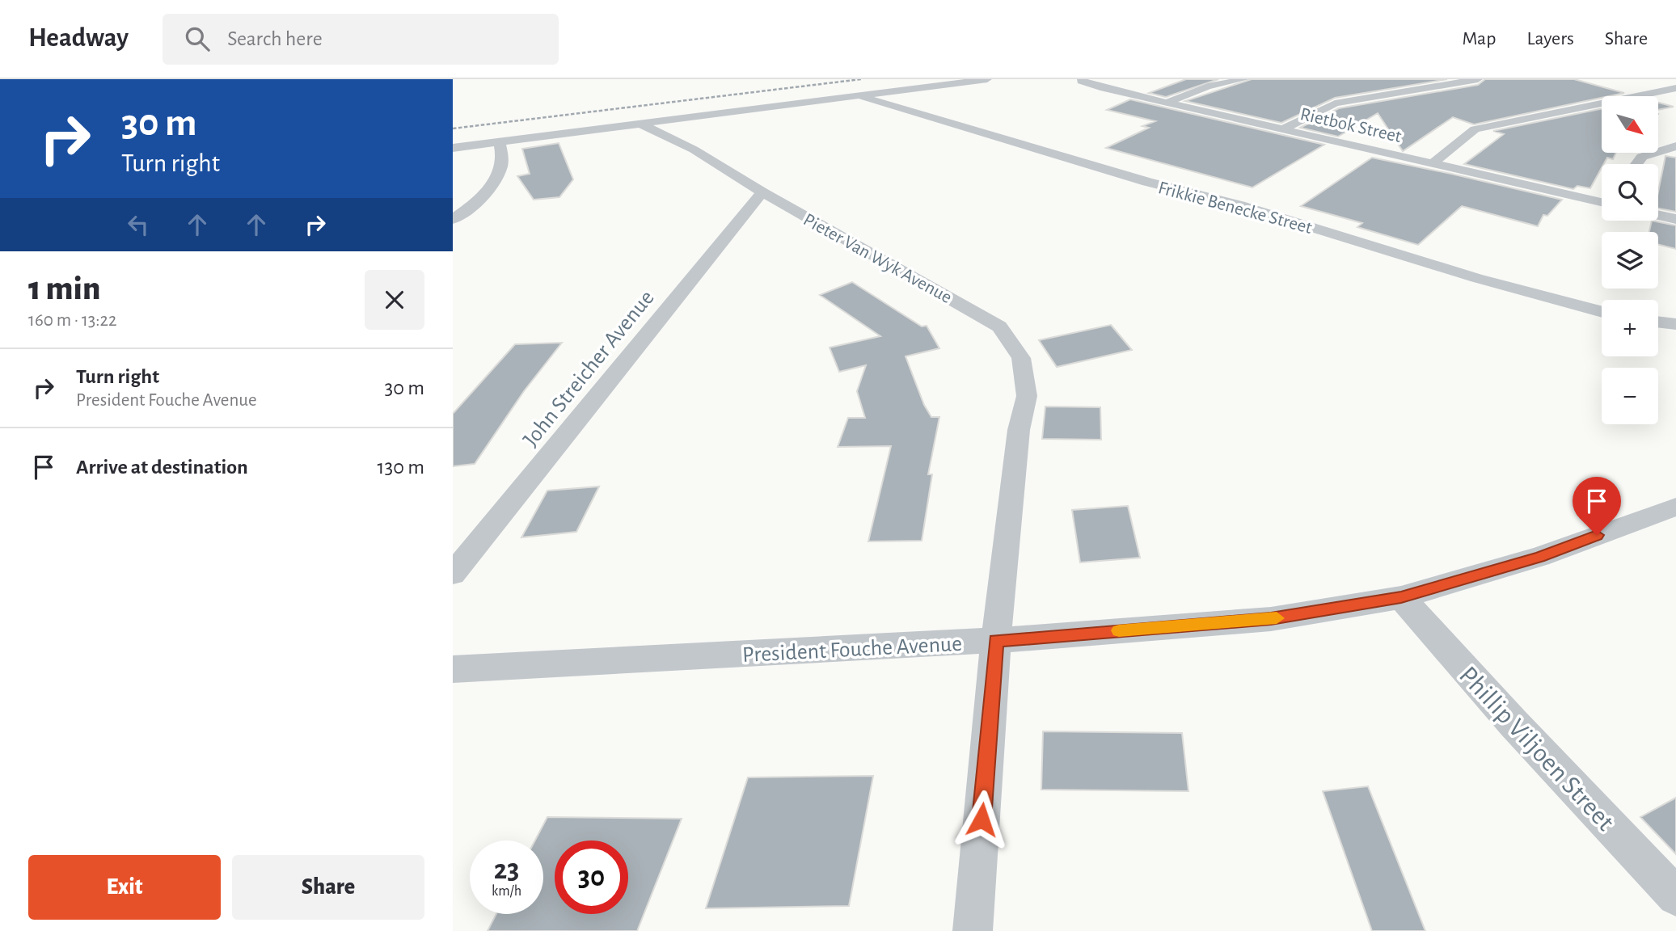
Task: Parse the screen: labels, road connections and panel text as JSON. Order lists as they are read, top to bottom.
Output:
{
  "streets": {
    "street": [
      "Rietbok Street",
      "Frikkie Benecke Street",
      "Pieter Van Wyk Avenue",
      "John Streicher Avenue",
      "President Fouche Avenue",
      "Phillip Viljoen Street"
    ]
  },
  "crossings": [
    ["Pieter Van Wyk Avenue", "John Streicher Avenue"],
    ["Pieter Van Wyk Avenue", "President Fouche Avenue"],
    ["President Fouche Avenue", "Phillip Viljoen Street"]
  ],
  "north": "bottom right",
  "page": {
    "header": "Headway",
    "search": "Search here",
    "nav": ["Map", "Layers", "Share"],
    "turn": ["30 m", "Turn right"],
    "map_buttons": ["+", "−"],
    "heading": ["1 min", "160 m · 13:22"],
    "list": [
      {
        "name": "Turn right",
        "note": "President Fouche Avenue",
        "value": "30 m"
      },
      {
        "name": "Arrive at destination",
        "value": "130 m"
      }
    ],
    "speed": "23 km/h",
    "limit": "30",
    "buttons": ["Exit", "Share"]
  }
}
